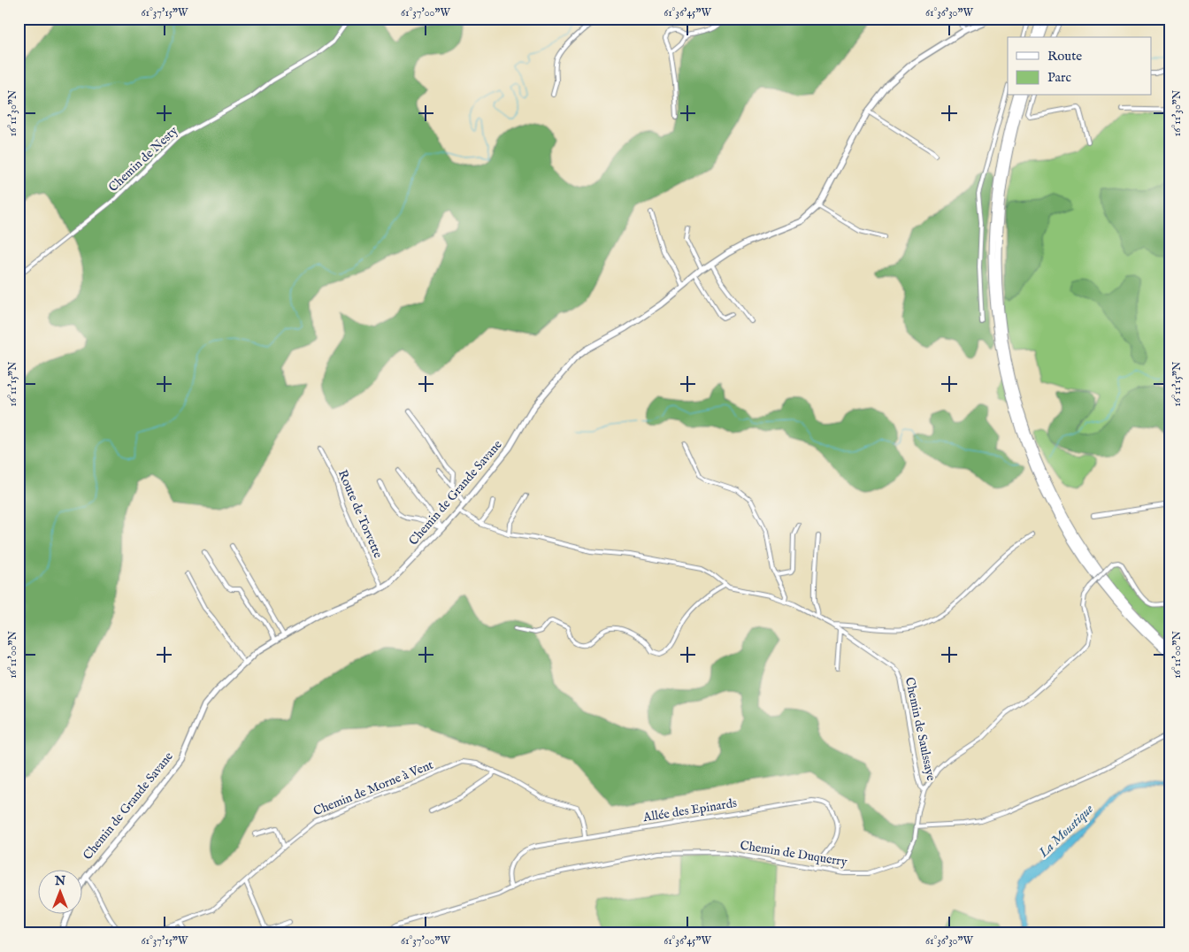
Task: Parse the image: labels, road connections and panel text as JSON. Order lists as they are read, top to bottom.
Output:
{
  "streets": {
    "street": [
      "Chemin de Nesty",
      "Chemin de Grande Savane",
      "Route de Torvette",
      "Chemin de Saulssaye",
      "Chemin de Morne à Vent",
      "Allée des Epinards",
      "Chemin de Duquerry"
    ]
  },
  "crossings": [
    ["Chemin de Grande Savane", "Route de Torvette"],
    ["Chemin de Saulssaye", "Chemin de Duquerry"],
    ["Chemin de Morne à Vent", "Allée des Epinards"],
    ["Allée des Epinards", "Chemin de Duquerry"]
  ],
  "water": ["La Moustique"],
  "legend": ["Route", "Parc"],
  "north": "top",
  "coordinates": [
    "61°37'15\"W",
    "61°37'00\"W",
    "61°36'45\"W",
    "61°36'30\"W",
    "16°11'30\"N",
    "16°11'15\"N",
    "16°11'00\"N"
  ]
}
